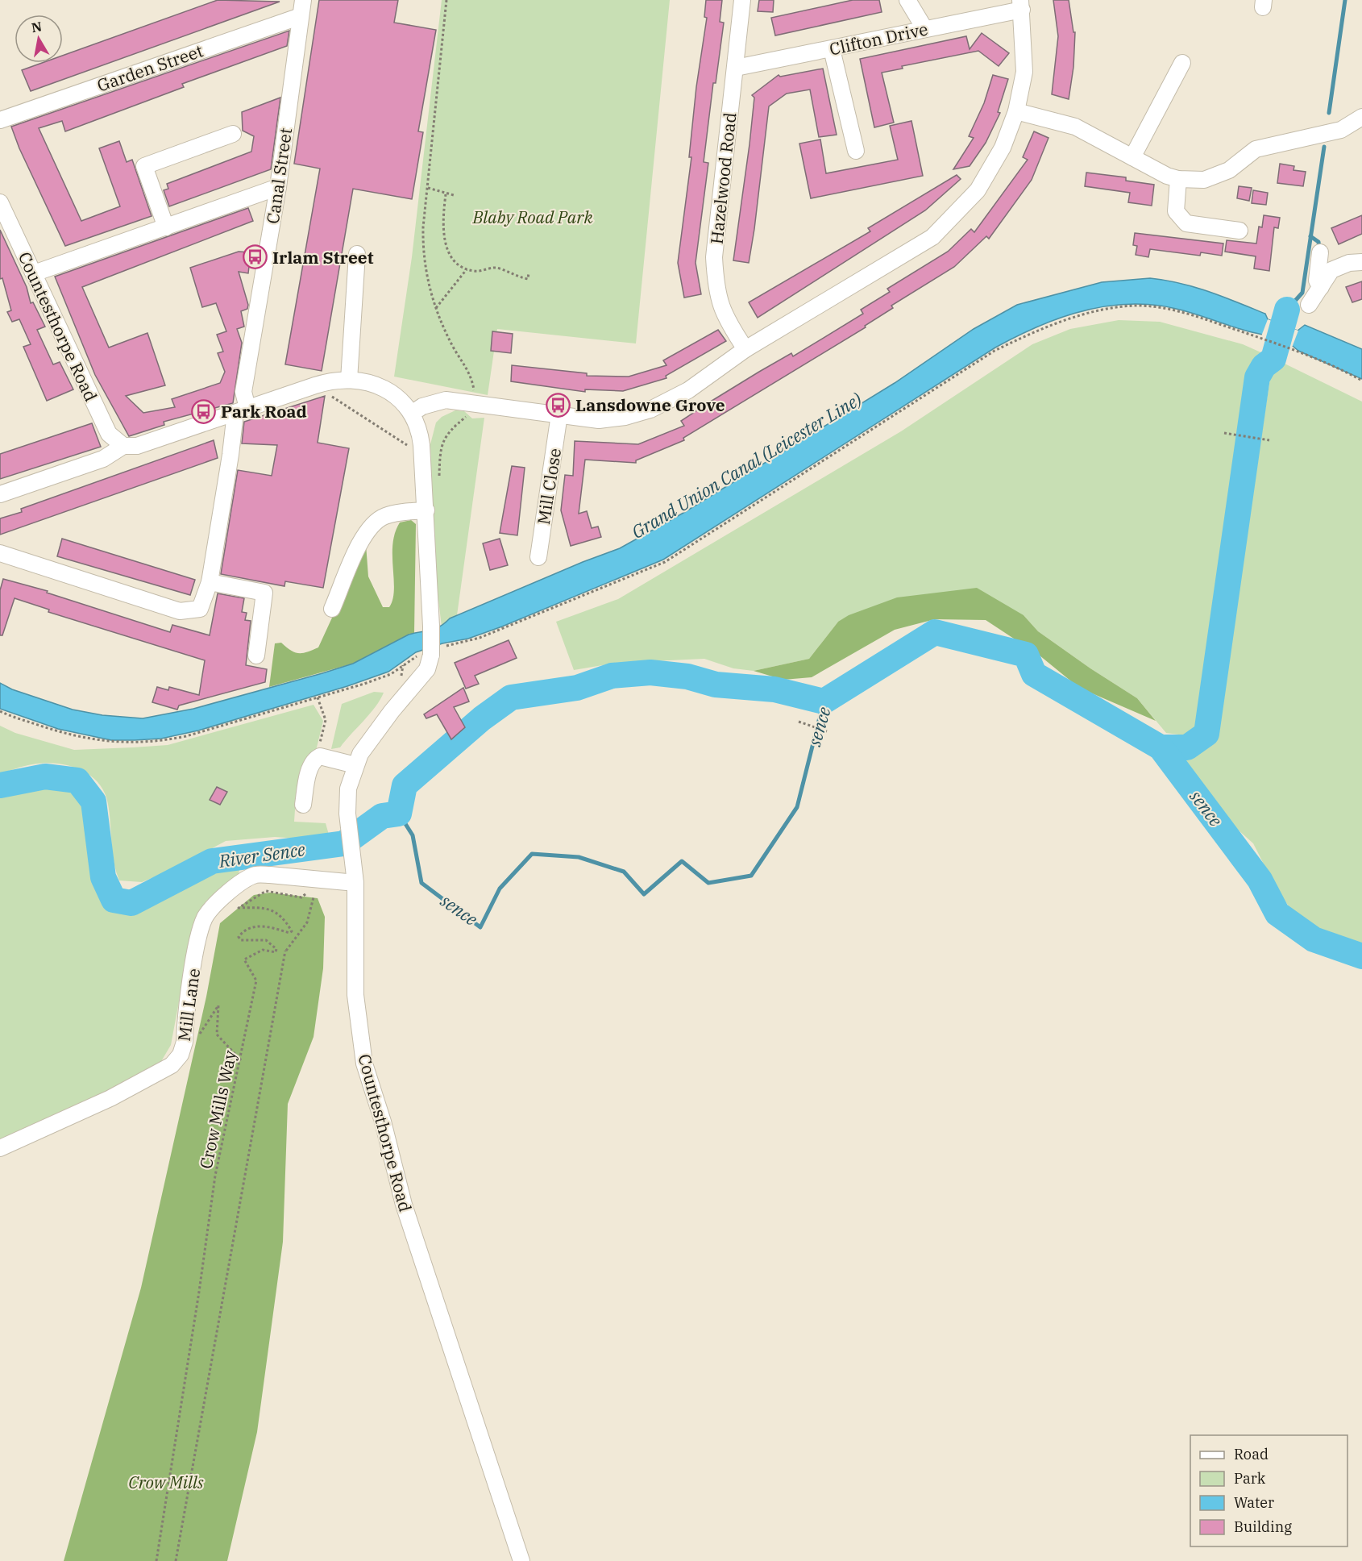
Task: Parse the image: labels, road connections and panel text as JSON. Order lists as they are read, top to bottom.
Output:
{
  "streets": {
    "street": [
      "Clifton Drive",
      "Garden Street",
      "Canal Street",
      "Hazelwood Road",
      "Countesthorpe Road",
      "Mill Close",
      "Mill Lane"
    ],
    "path": ["Crow Mills Way"]
  },
  "crossings": [
    ["Clifton Drive", "Hazelwood Road"],
    ["Garden Street", "Canal Street"],
    ["Countesthorpe Road", "Mill Lane"],
    ["Mill Lane", "Crow Mills Way"]
  ],
  "water": ["Grand Union Canal (Leicester Line)", "sence", "River Sence"],
  "parks": ["Blaby Road Park", "Crow Mills"],
  "places": {
    "bus stop": ["Irlam Street", "Lansdowne Grove", "Park Road"]
  },
  "legend": [
    "Road",
    "Park",
    "Water",
    "Building"
  ],
  "north": "top"
}
